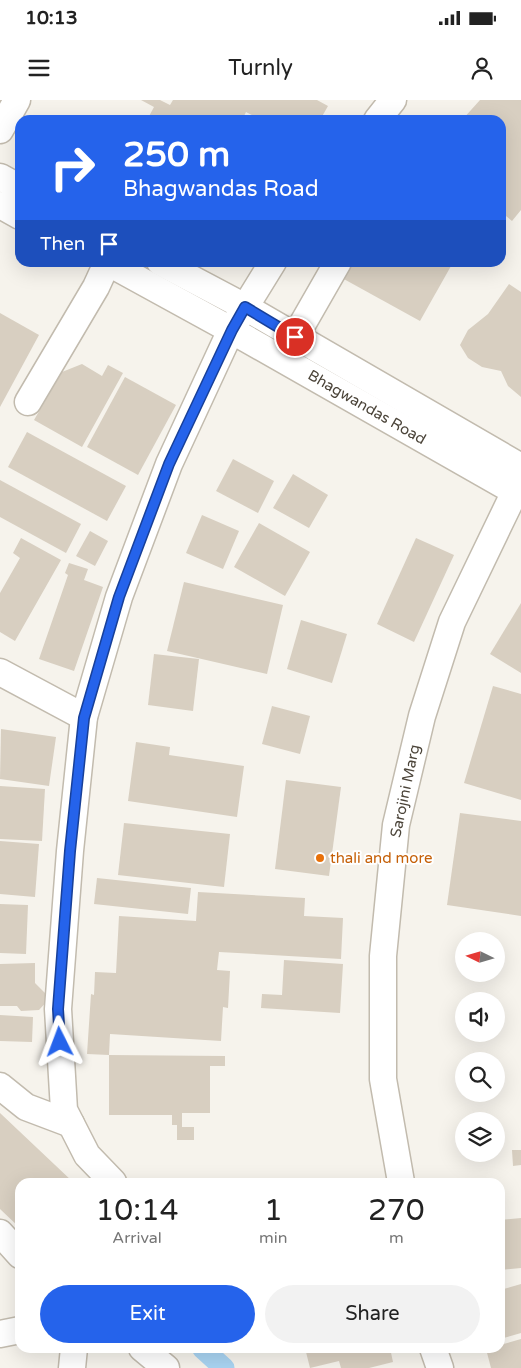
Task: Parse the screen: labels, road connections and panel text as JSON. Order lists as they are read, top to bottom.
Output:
{
  "streets": {
    "street": ["Bhagwandas Road", "Sarojini Marg"]
  },
  "crossings": [
    ["Bhagwandas Road", "Sarojini Marg"]
  ],
  "places": ["thali and more"],
  "north": "left",
  "page": {
    "status": "10:13",
    "header": "Turnly",
    "turn": ["250 m", "Bhagwandas Road"],
    "then": "Then",
    "eta": [
      "10:14",
      "Arrival",
      "1",
      "min",
      "270",
      "m"
    ],
    "buttons": ["Exit", "Share"]
  }
}
